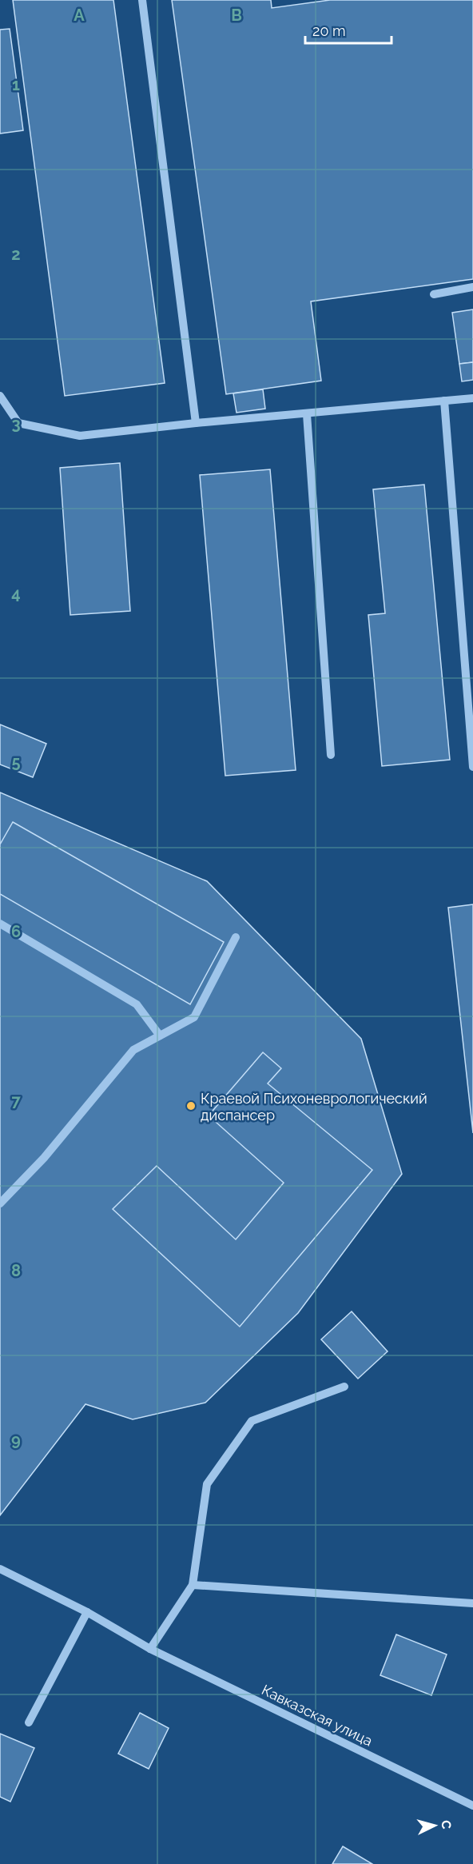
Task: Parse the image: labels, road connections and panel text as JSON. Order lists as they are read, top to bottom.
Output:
{
  "streets": {
    "street": ["Кавказская улица"]
  },
  "places": ["Краевой Психоневрологический диспансер"],
  "scale_bar": "20 m",
  "north": "right",
  "grid": {
    "columns": ["A", "B"],
    "rows": [
      "1",
      "2",
      "3",
      "4",
      "5",
      "6",
      "7",
      "8",
      "9"
    ]
  }
}
